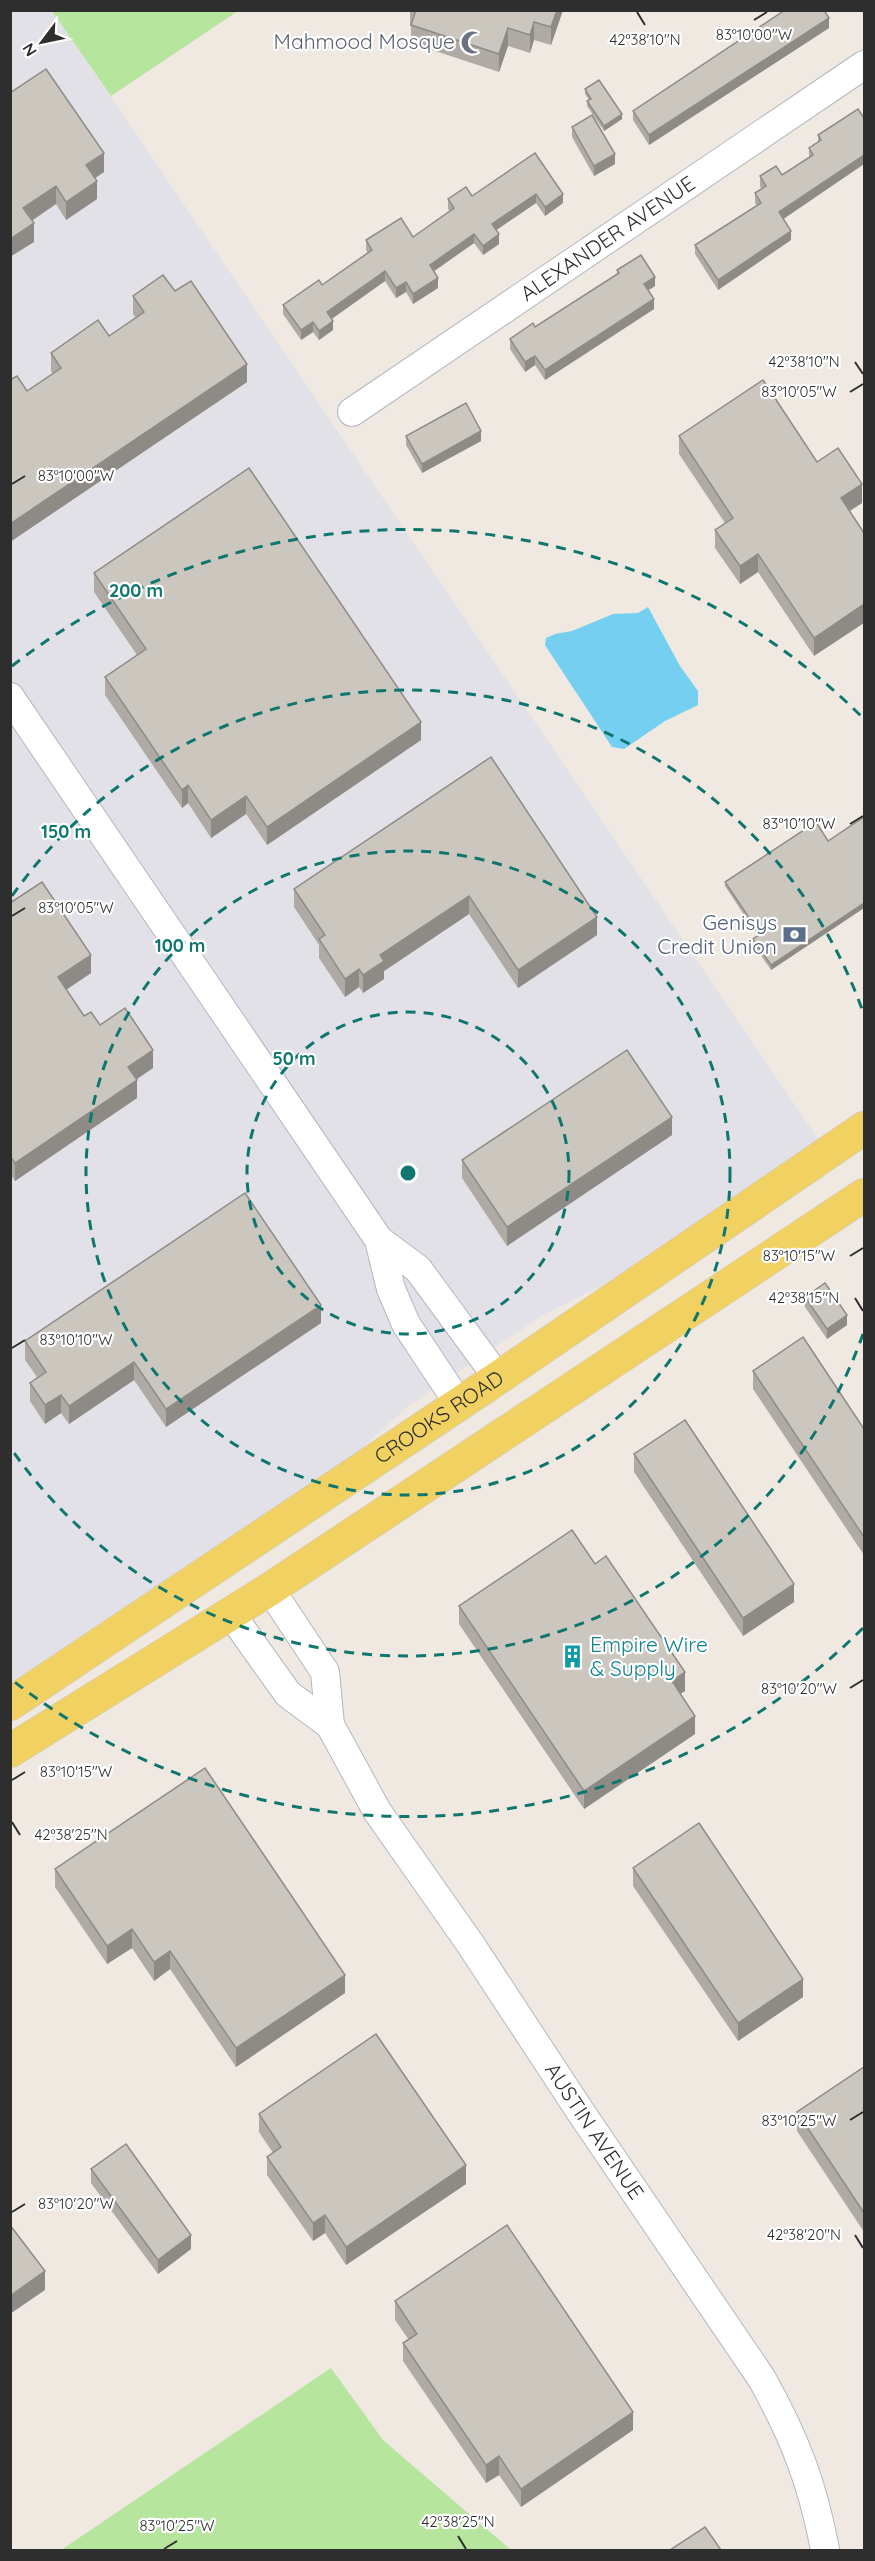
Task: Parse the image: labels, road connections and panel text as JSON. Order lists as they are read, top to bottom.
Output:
{
  "streets": {
    "main road": ["CROOKS ROAD"],
    "street": ["ALEXANDER AVENUE", "AUSTIN AVENUE"]
  },
  "places": {
    "mosque": ["Mahmood Mosque"],
    "bank": ["Genisys Credit Union"],
    "building": ["Empire Wire & Supply"]
  },
  "north": "bottom left",
  "coordinates": [
    "83°10'00\"W",
    "42°38'10\"N",
    "83°10'05\"W",
    "83°10'10\"W",
    "83°10'15\"W",
    "42°38'15\"N",
    "83°10'20\"W",
    "42°38'25\"N",
    "83°10'25\"W",
    "42°38'20\"N"
  ],
  "rings": [
    "200 m",
    "150 m",
    "100 m",
    "50 m"
  ]
}
